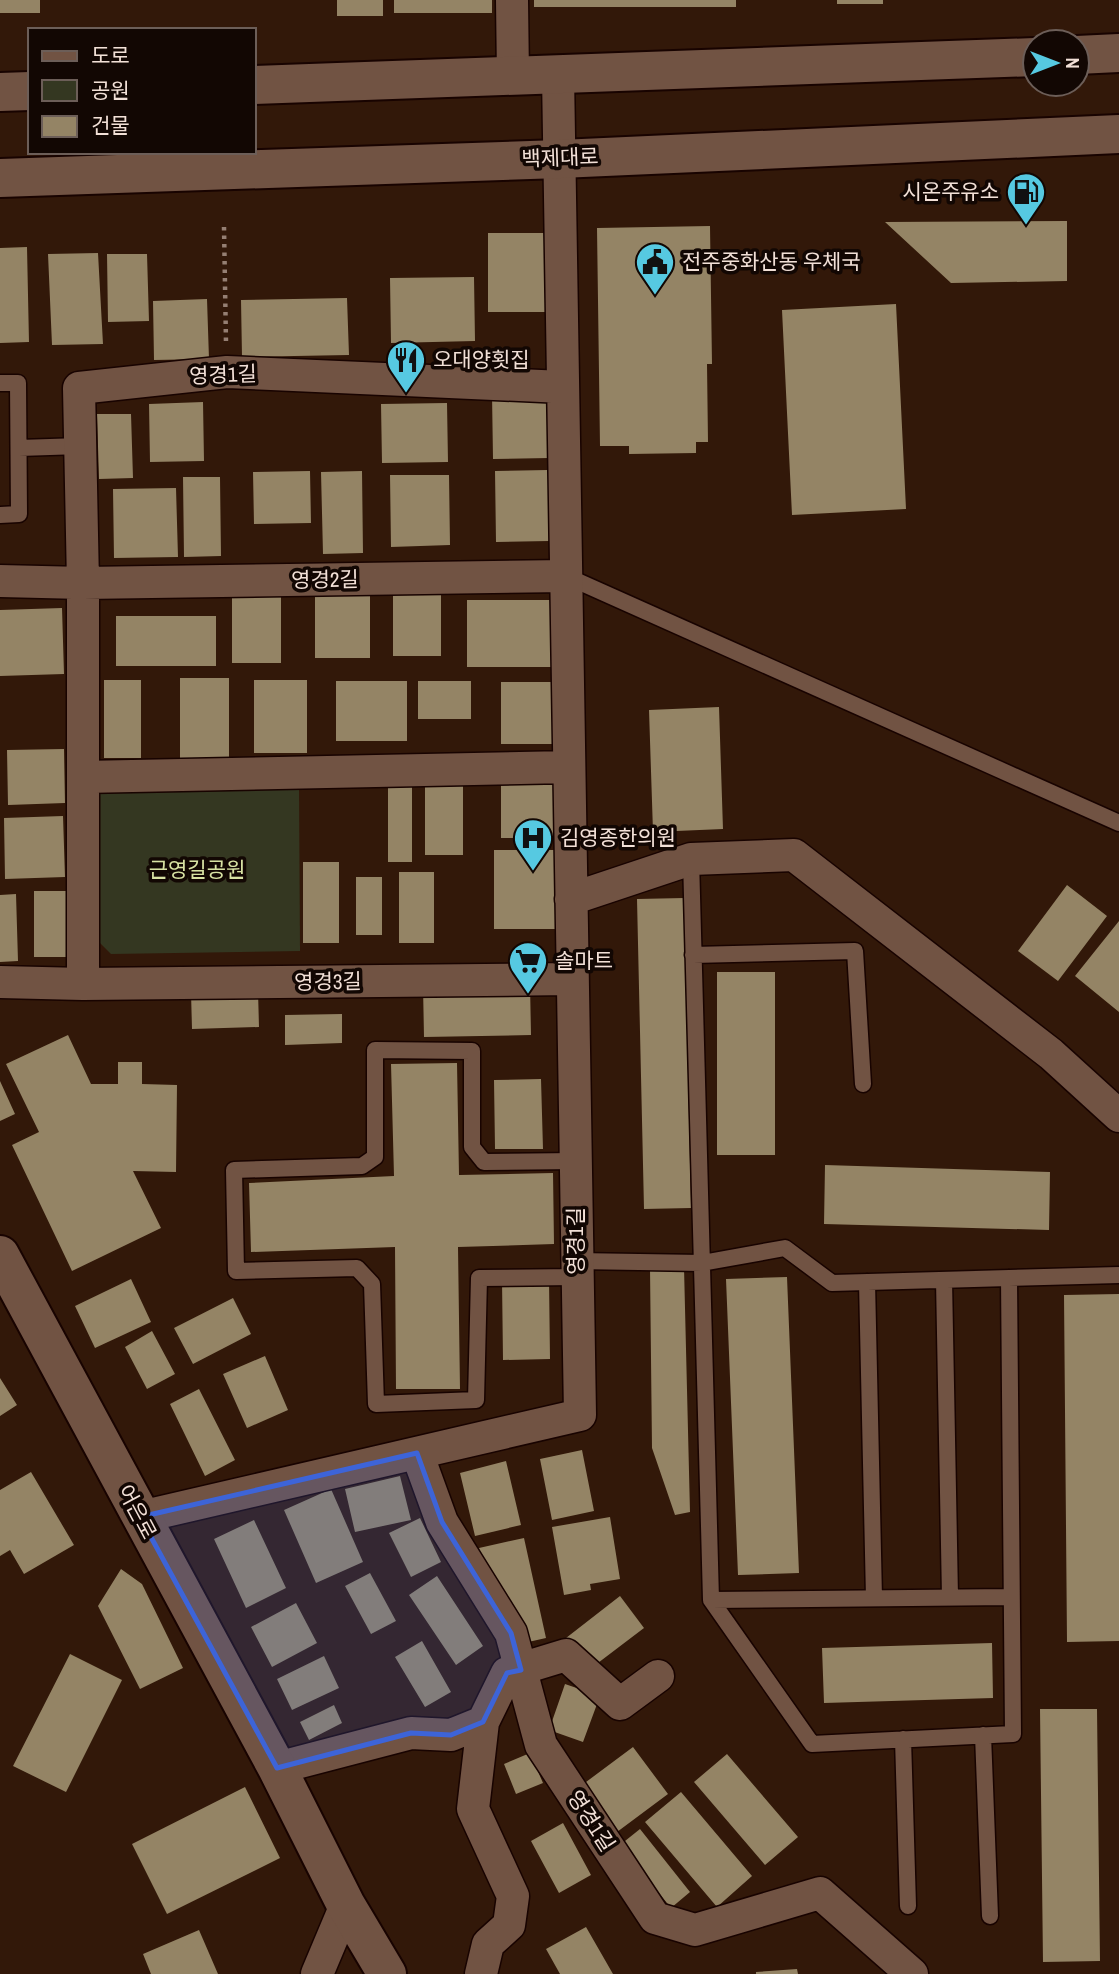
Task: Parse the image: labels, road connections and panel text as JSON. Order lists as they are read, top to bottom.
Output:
{
  "streets": {
    "street": [
      "백제대로",
      "영경1길",
      "영경2길",
      "영경3길",
      "어은로"
    ]
  },
  "crossings": [
    ["백제대로", "영경1길"],
    ["영경1길", "영경2길"],
    ["영경1길", "영경3길"],
    ["영경1길", "어은로"]
  ],
  "parks": ["근영길공원"],
  "places": {
    "fuel station": ["시온주유소"],
    "public building": ["전주중화산동 우체국"],
    "restaurant": ["오대양횟집"],
    "hospital": ["김영종한의원"],
    "supermarket": ["솔마트"]
  },
  "legend": ["도로", "공원", "건물"],
  "north": "right"
}
